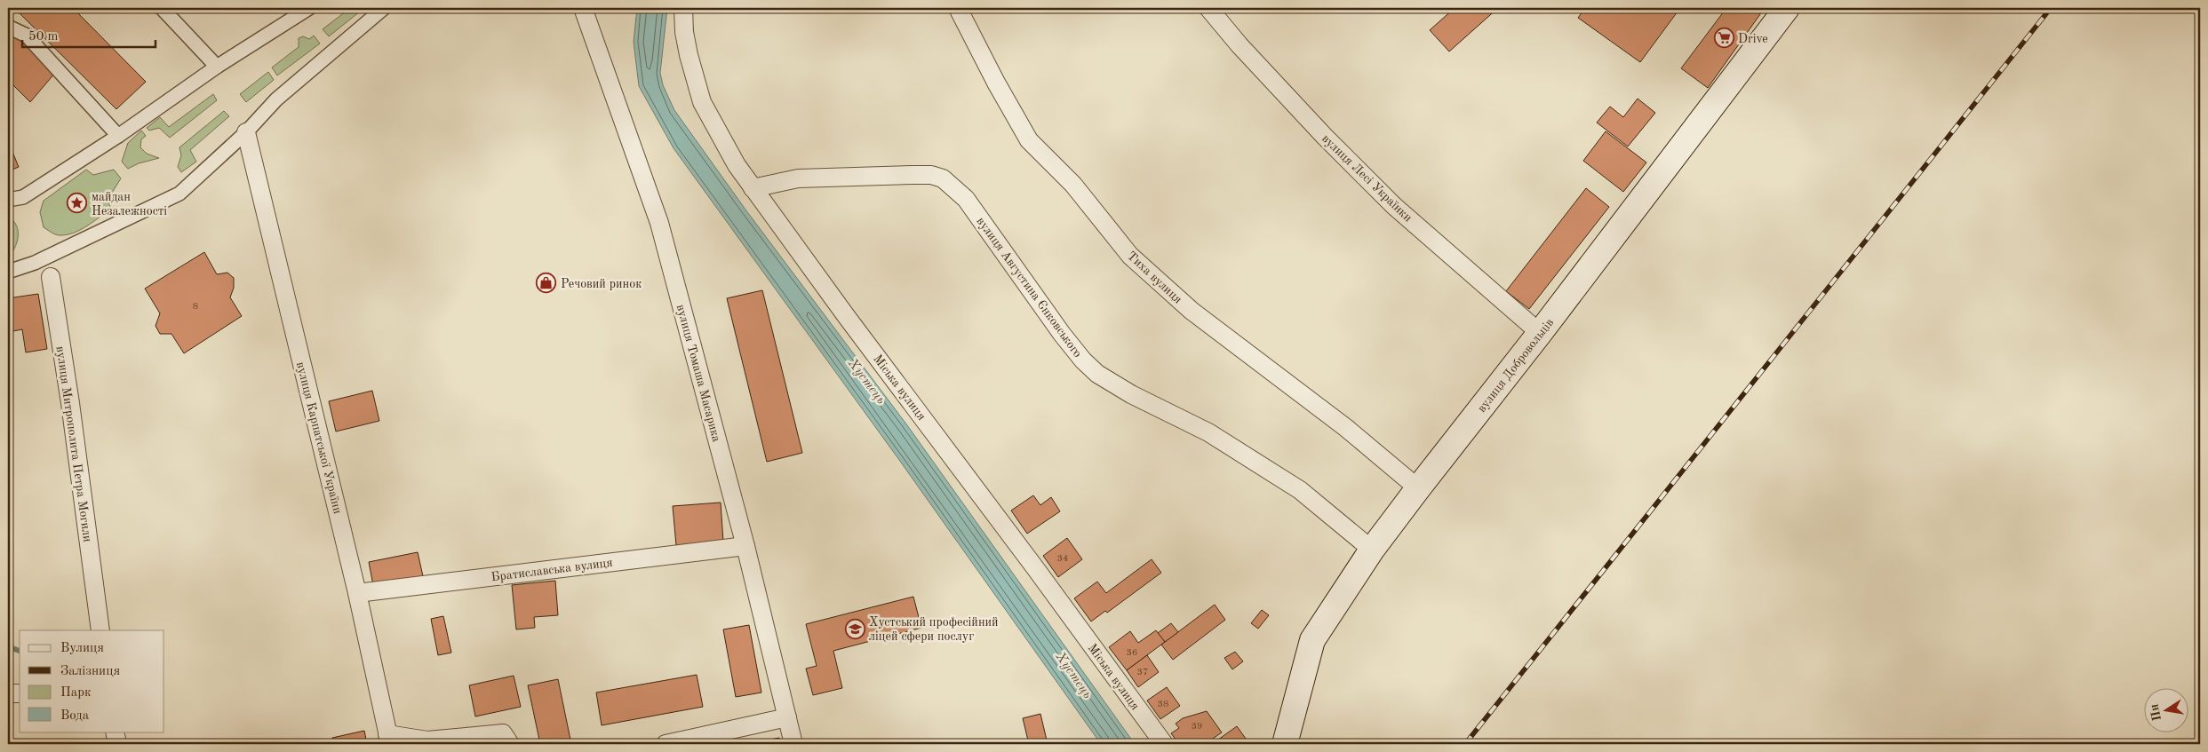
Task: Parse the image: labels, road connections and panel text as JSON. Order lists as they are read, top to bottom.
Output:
{
  "streets": {
    "main road": ["вулиця Добровольців"],
    "street": [
      "вулиця Лесі Українки",
      "Тиха вулиця",
      "вулиця Августина Єнковського",
      "вулиця Томаша Масарика",
      "Міська вулиця",
      "вулиця Карпатської України",
      "вулиця Митрополита Петра Могили",
      "Братиславська вулиця"
    ]
  },
  "crossings": [
    ["вулиця Лесі Українки", "вулиця Добровольців"],
    ["Тиха вулиця", "вулиця Добровольців"],
    ["вулиця Августина Єнковського", "вулиця Добровольців"],
    ["вулиця Августина Єнковського", "Міська вулиця"],
    ["вулиця Томаша Масарика", "Братиславська вулиця"],
    ["вулиця Карпатської України", "Братиславська вулиця"]
  ],
  "water": ["Хустець"],
  "places": {
    "supermarket": ["Drive"],
    "place": ["майдан Незалежності"],
    "shop": ["Речовий ринок"],
    "school or university": ["Хустський професійний ліцей сфери послуг"]
  },
  "house_numbers": [
    "8",
    "34",
    "36",
    "37",
    "38",
    "39"
  ],
  "legend": [
    "Вулиця",
    "Залізниця",
    "Парк",
    "Вода"
  ],
  "scale_bar": "50 m",
  "north": "left"
}
